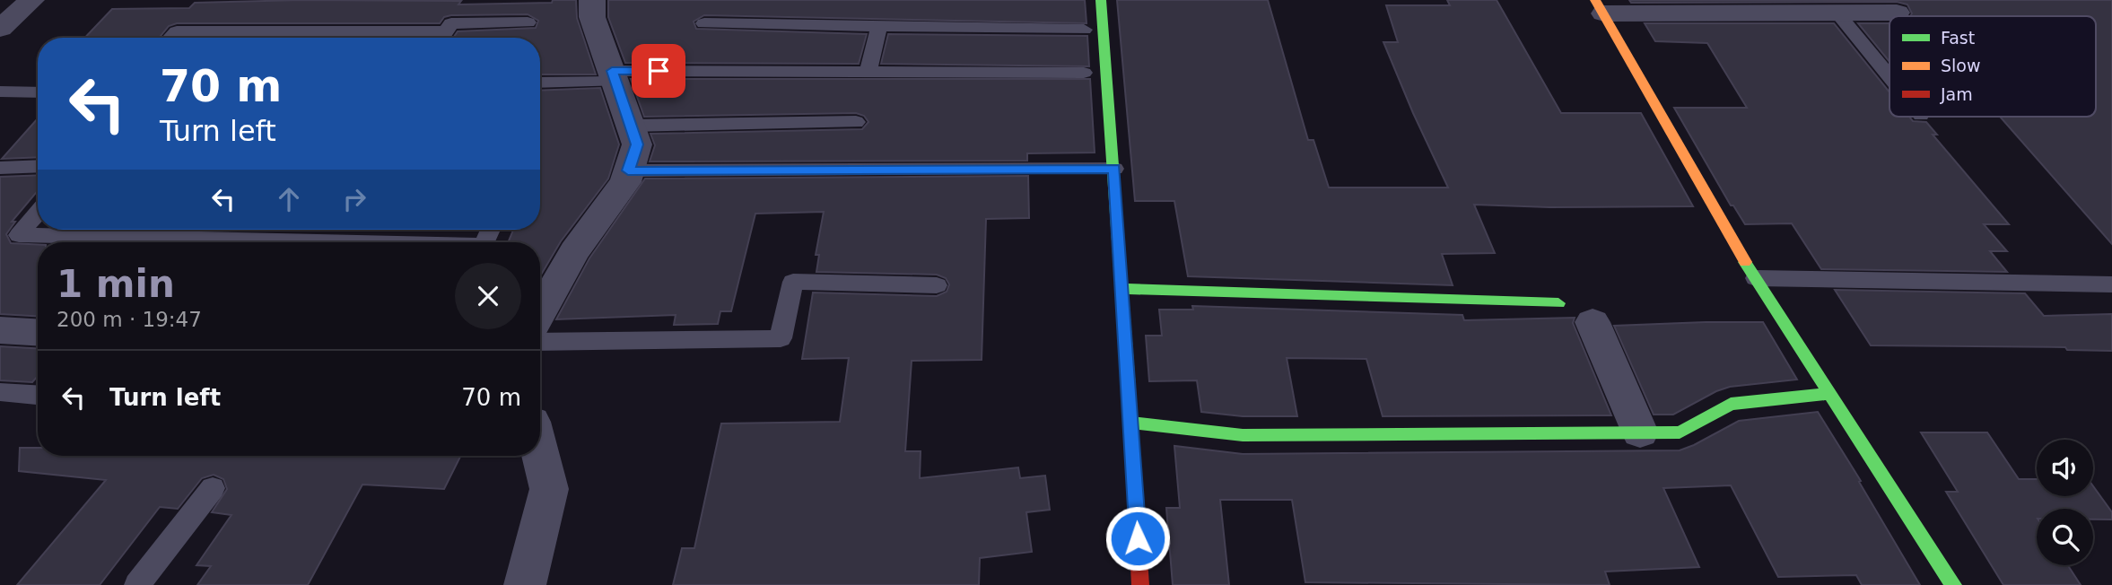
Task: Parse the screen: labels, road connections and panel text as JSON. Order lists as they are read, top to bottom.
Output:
{
  "legend": ["Fast", "Slow", "Jam"],
  "page": {
    "turn": ["70 m", "Turn left"],
    "heading": ["1 min", "200 m · 19:47"],
    "list": [
      {
        "name": "Turn left",
        "value": "70 m"
      }
    ]
  }
}
